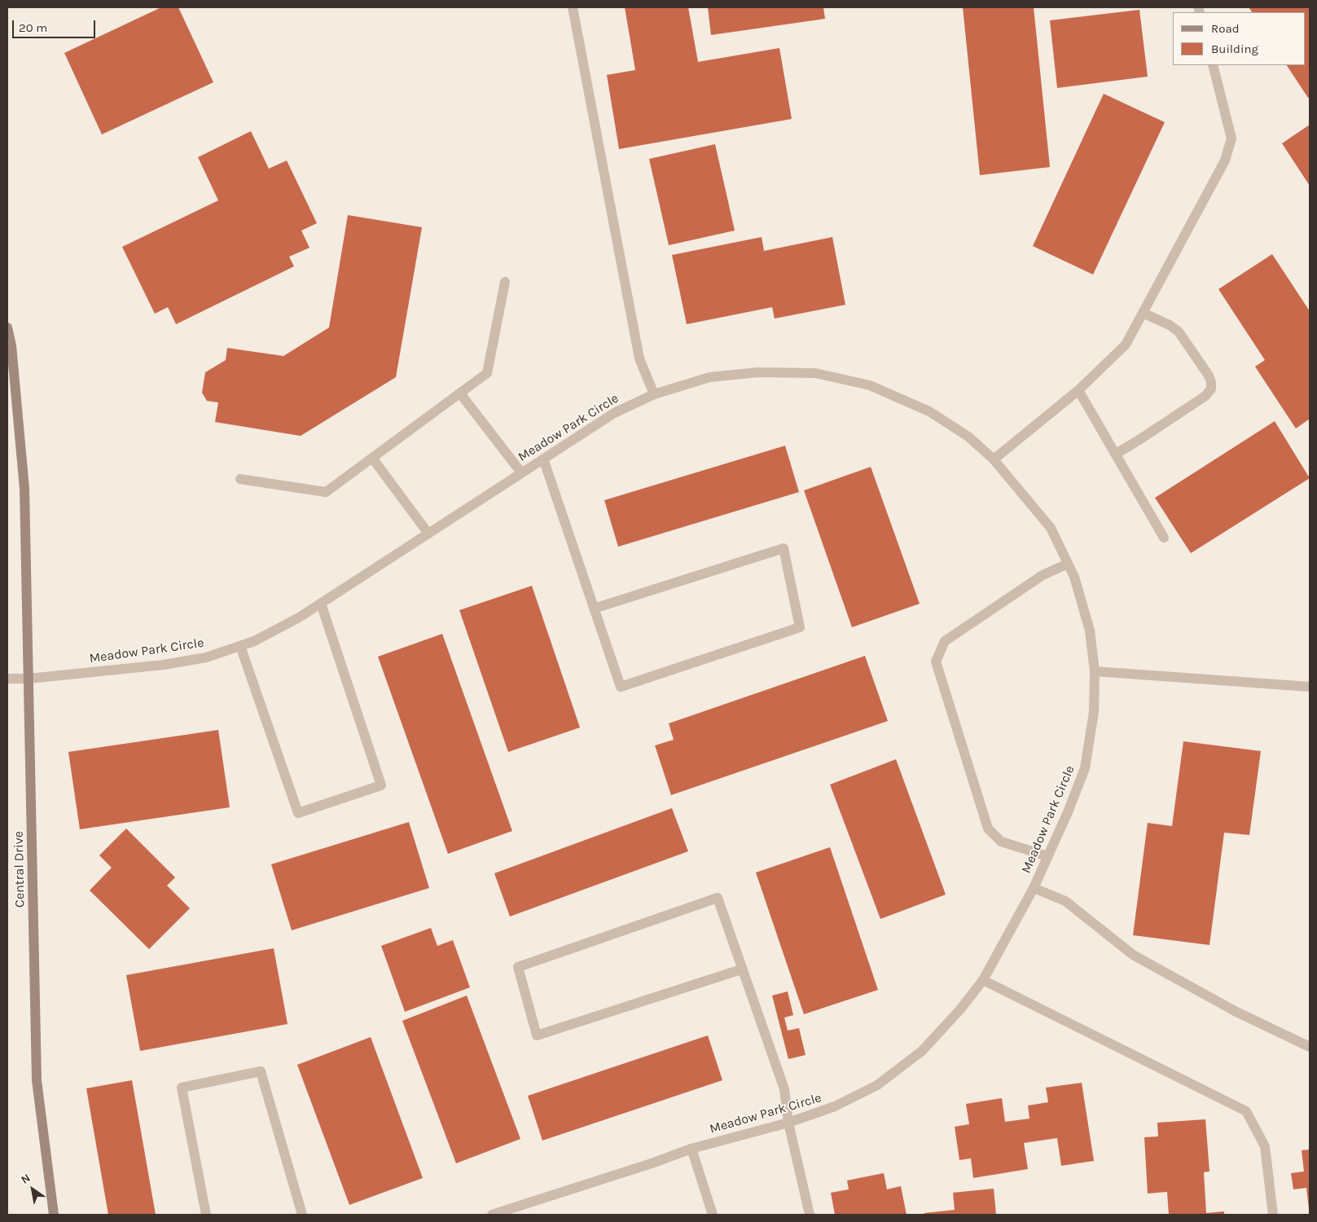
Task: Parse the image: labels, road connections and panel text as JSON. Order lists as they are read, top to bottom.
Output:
{
  "streets": {
    "main road": ["Central Drive"],
    "street": ["Meadow Park Circle"]
  },
  "crossings": [
    ["Meadow Park Circle", "Central Drive"]
  ],
  "legend": ["Road", "Building"],
  "scale_bar": "20 m",
  "north": "top left"
}
